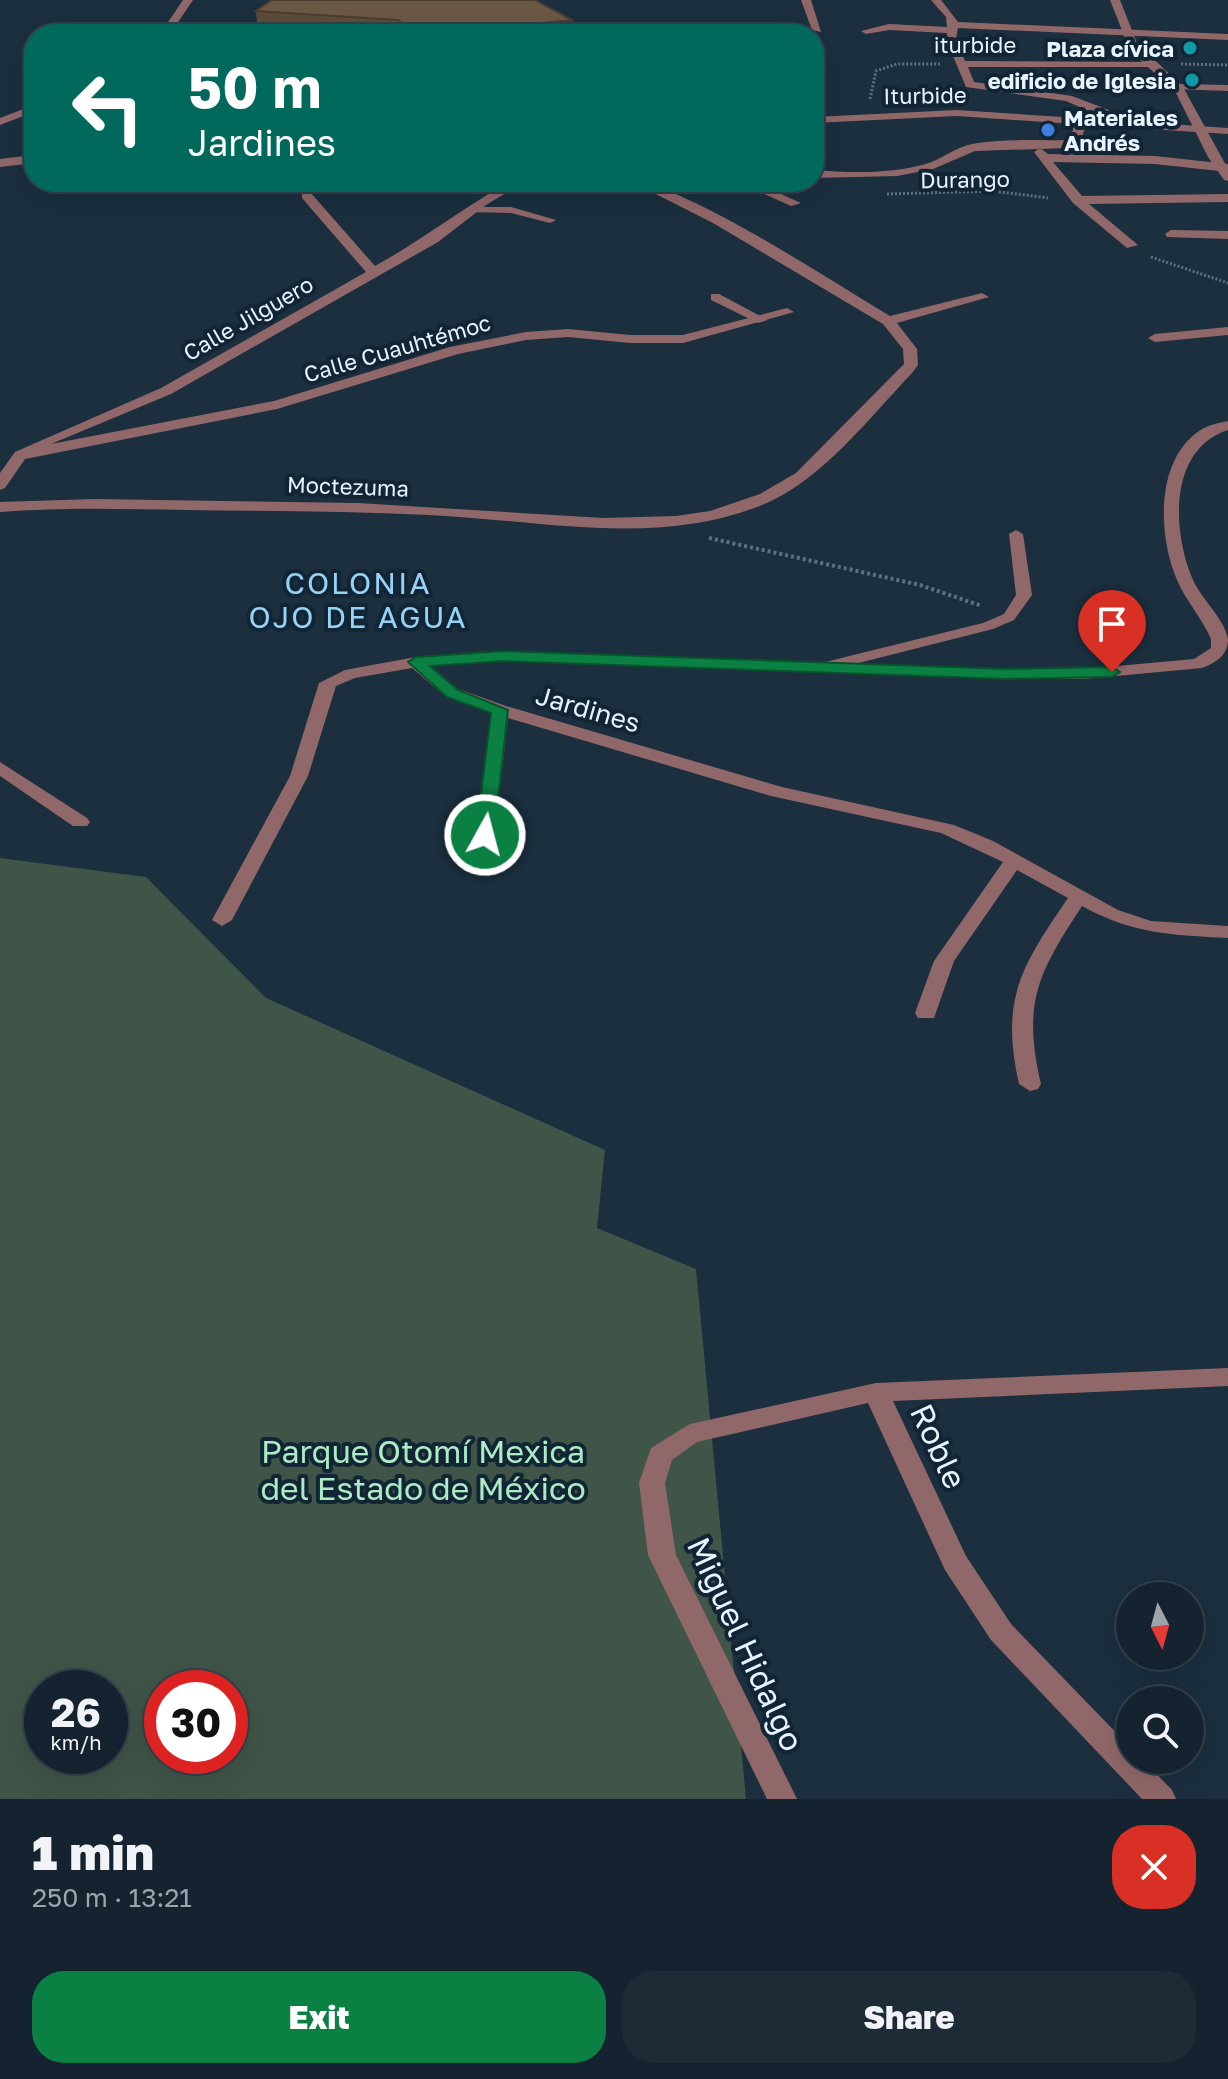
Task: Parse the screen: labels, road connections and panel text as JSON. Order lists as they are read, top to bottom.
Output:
{
  "streets": {
    "street": [
      "iturbide",
      "Iturbide",
      "Calle Jilguero",
      "Calle Cuauhtémoc",
      "Moctezuma",
      "Jardines",
      "Roble",
      "Miguel Hidalgo"
    ],
    "path": ["Durango"]
  },
  "crossings": [
    ["iturbide", "Iturbide"],
    ["Calle Jilguero", "Calle Cuauhtémoc"],
    ["Roble", "Miguel Hidalgo"]
  ],
  "districts": ["COLONIA OJO DE AGUA"],
  "parks": ["Parque Otomí Mexica del Estado de México"],
  "places": ["Plaza cívica", "edificio de Iglesia", "Materiales Andrés"],
  "north": "bottom",
  "page": {
    "turn": ["50 m", "Jardines"],
    "speed": "26 km/h",
    "limit": "30",
    "heading": ["1 min", "250 m · 13:21"],
    "buttons": ["Exit", "Share"]
  }
}
